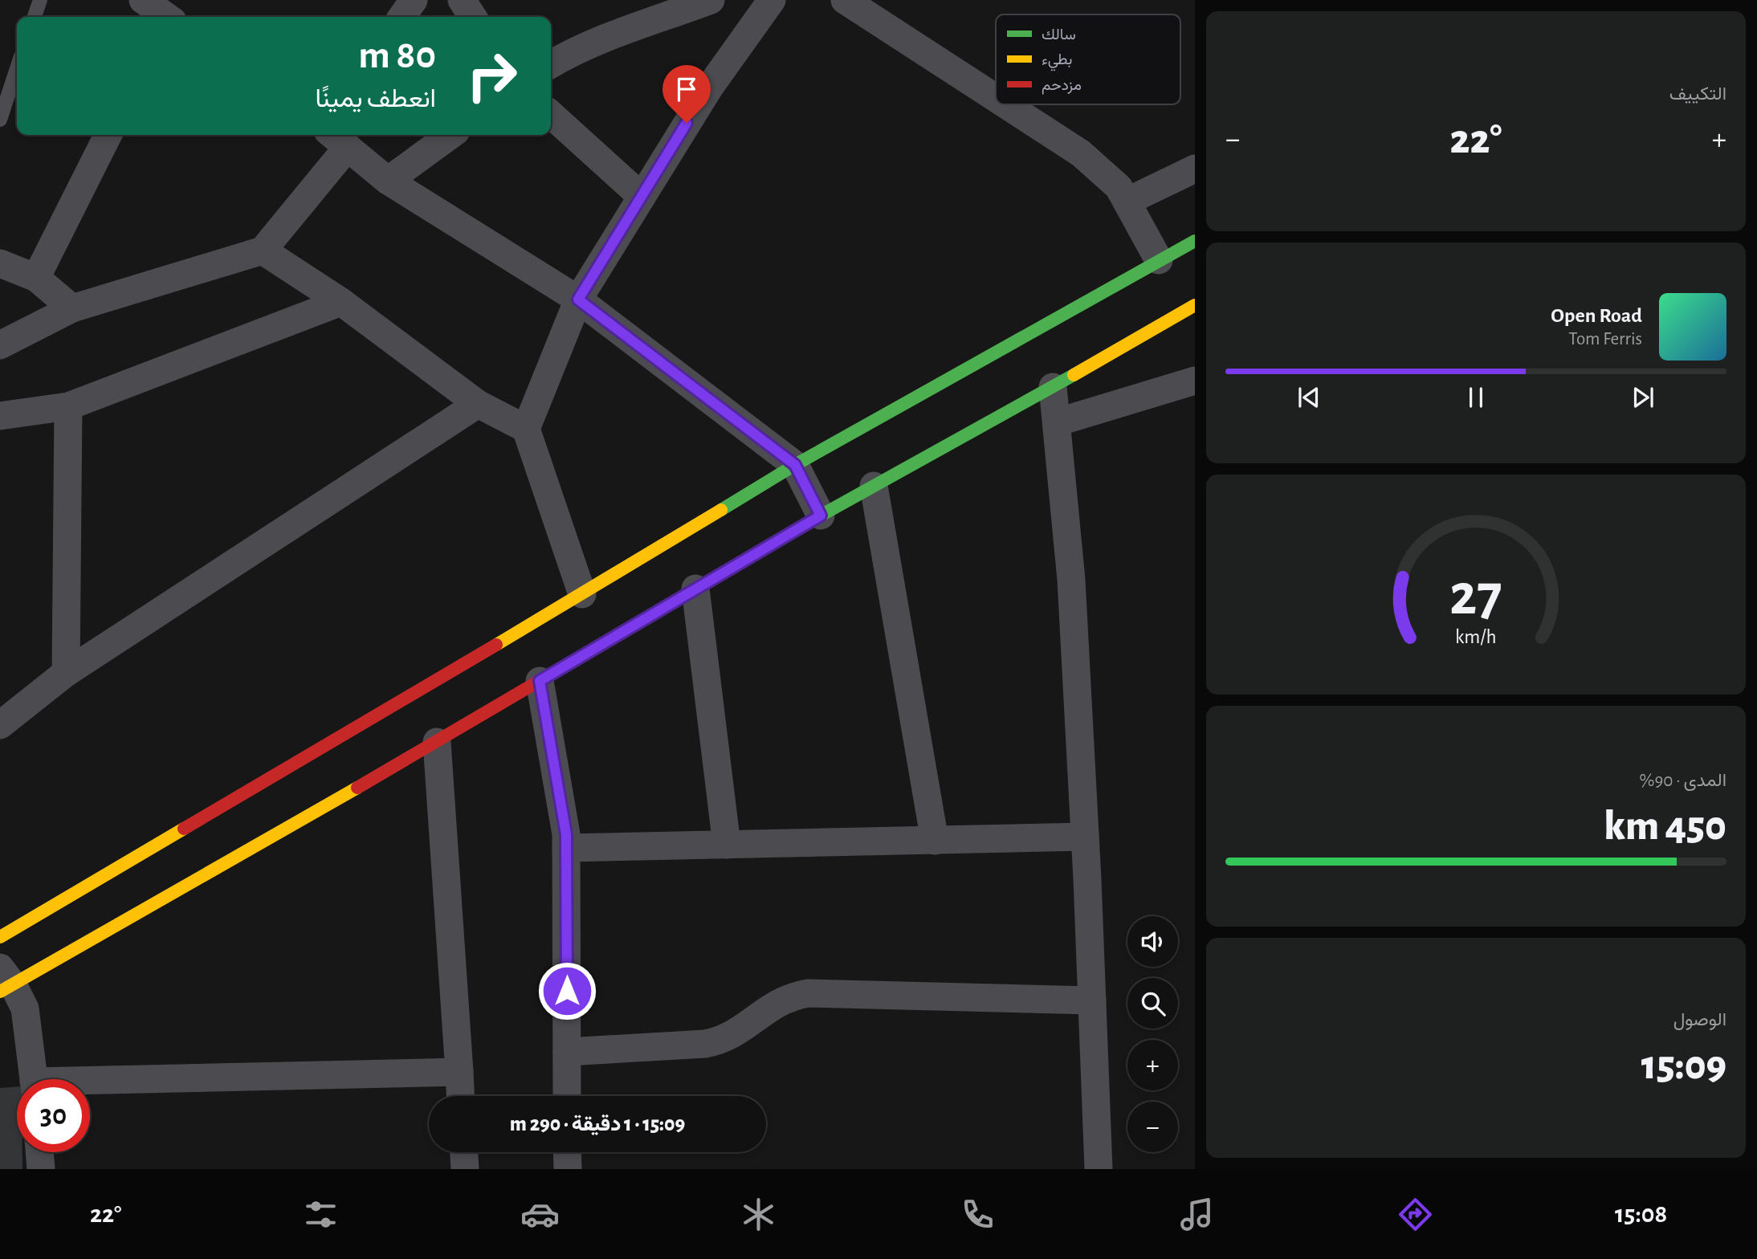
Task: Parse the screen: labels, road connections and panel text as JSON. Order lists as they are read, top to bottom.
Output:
{
  "legend": ["سالك", "بطيء", "مزدحم"],
  "page": {
    "tile": [
      "التكييف",
      ["المدى · 90%", "450 km"],
      ["الوصول", "15:09"]
    ],
    "turn": ["80 m", "انعطف يمينًا"],
    "heat": ["−", "22°", "+"],
    "song": ["Open Road", "Tom Ferris"],
    "map_buttons": ["+", "−"],
    "limit": "30",
    "trip": "15:09 · 1 دقيقة · 290 m",
    "tabs": ["15:08", "22°"],
    "gauge": ["27", "km/h"]
  }
}
